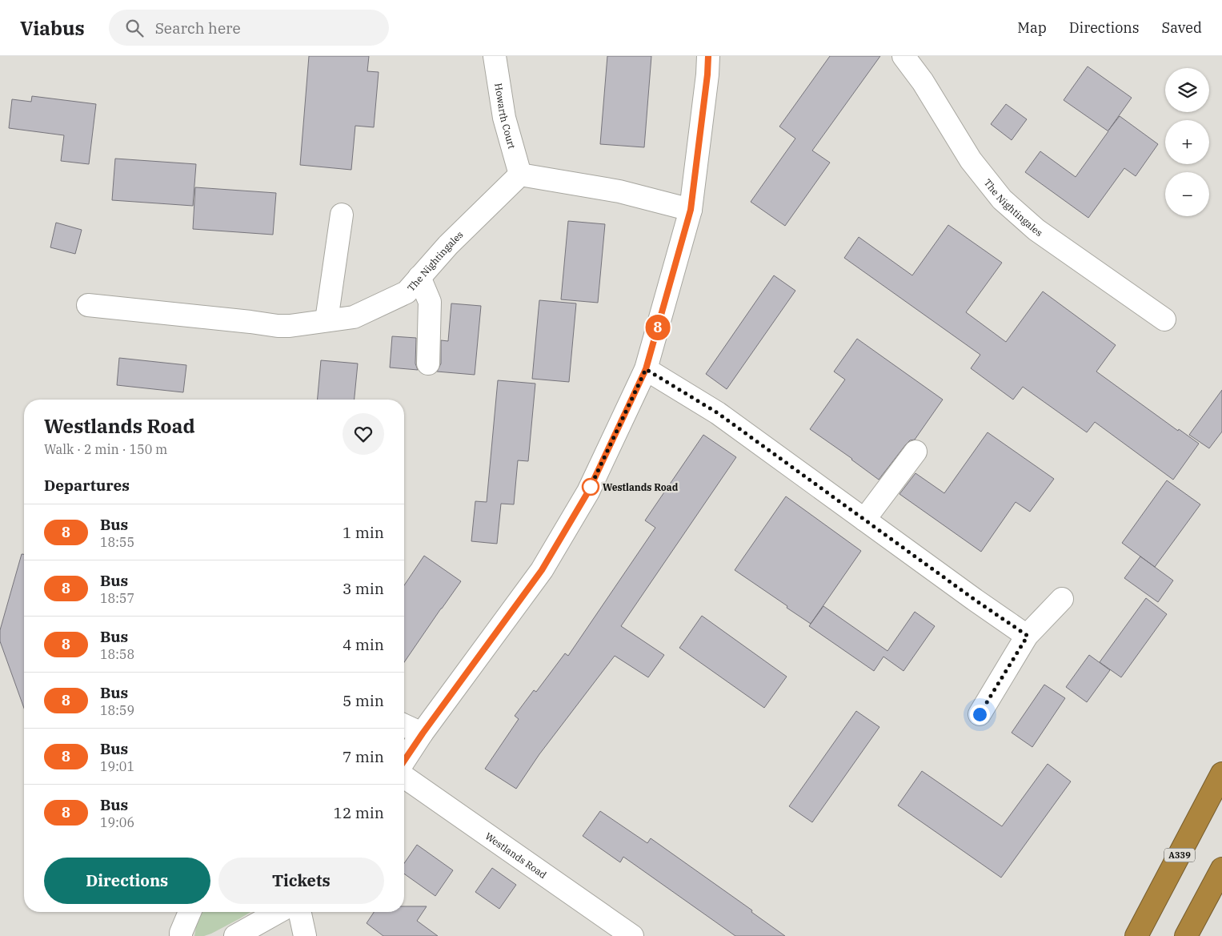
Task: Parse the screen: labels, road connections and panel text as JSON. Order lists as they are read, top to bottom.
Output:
{
  "streets": {
    "highway": ["A339"],
    "street": ["Howarth Court", "The Nightingales", "Westlands Road"]
  },
  "crossings": [
    ["Howarth Court", "The Nightingales"]
  ],
  "places": ["Westlands Road"],
  "lines": ["bus line 8"],
  "page": {
    "header": "Viabus",
    "search": "Search here",
    "nav": ["Map", "Directions", "Saved"],
    "on_map": "8",
    "map_buttons": ["+", "−"],
    "heading": [
      ["Westlands Road", "Walk · 2 min · 150 m"],
      "Departures"
    ],
    "list": [
      {
        "mark": "8",
        "name": "Bus",
        "note": "18:55",
        "value": "1 min"
      },
      {
        "mark": "8",
        "name": "Bus",
        "note": "18:57",
        "value": "3 min"
      },
      {
        "mark": "8",
        "name": "Bus",
        "note": "18:58",
        "value": "4 min"
      },
      {
        "mark": "8",
        "name": "Bus",
        "note": "18:59",
        "value": "5 min"
      },
      {
        "mark": "8",
        "name": "Bus",
        "note": "19:01",
        "value": "7 min"
      },
      {
        "mark": "8",
        "name": "Bus",
        "note": "19:06",
        "value": "12 min"
      }
    ],
    "buttons": ["Directions", "Tickets"]
  }
}
